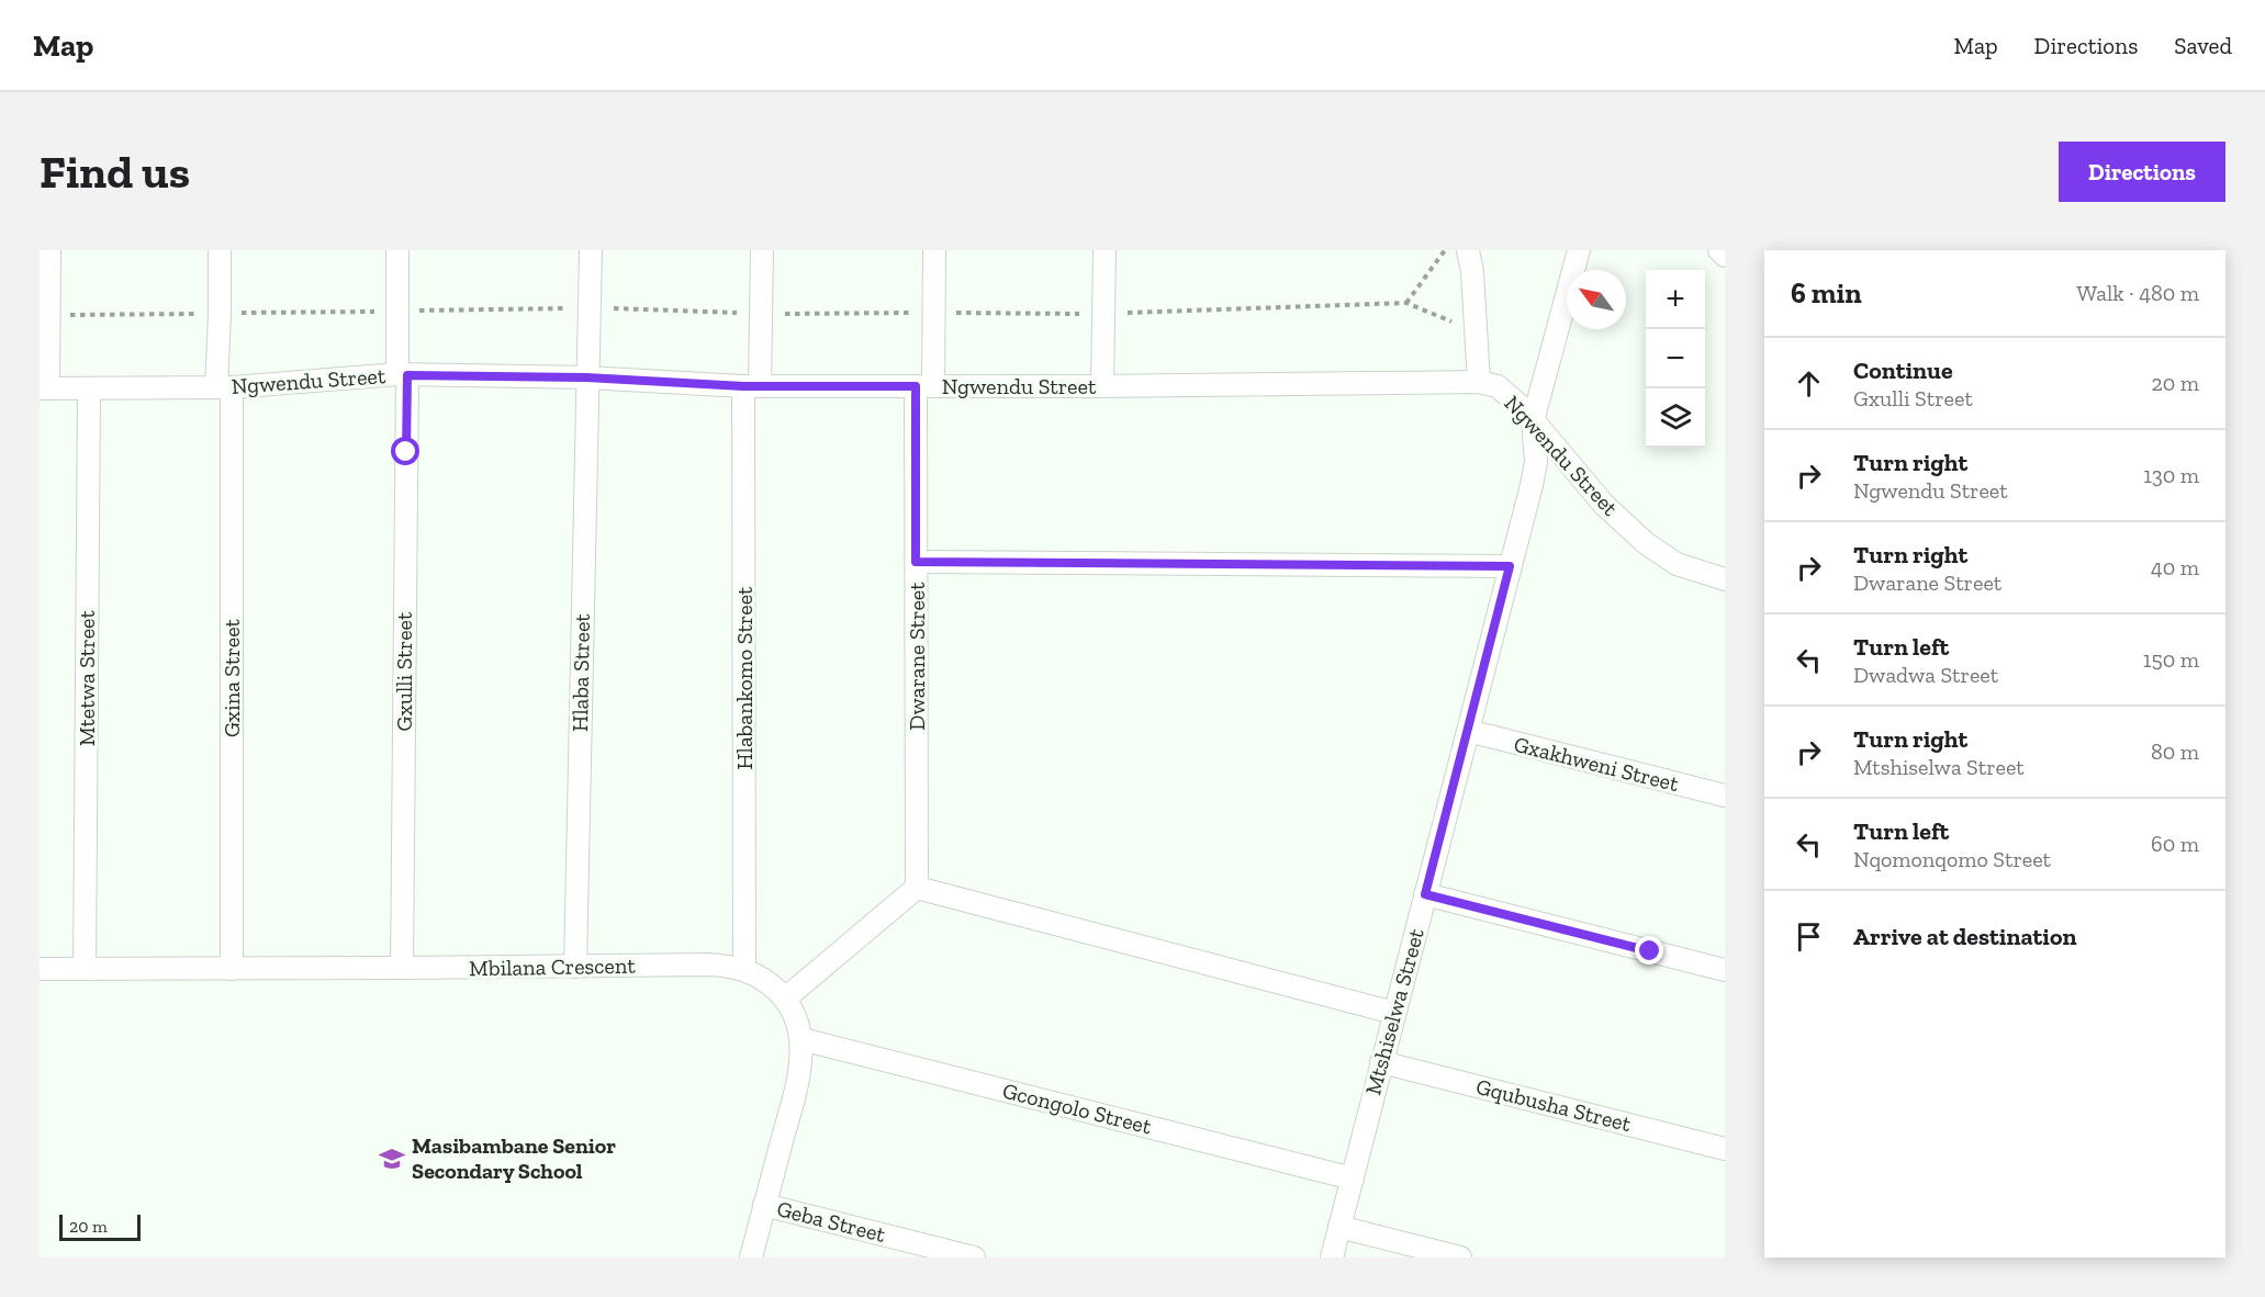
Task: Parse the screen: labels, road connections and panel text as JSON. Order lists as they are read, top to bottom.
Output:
{
  "streets": {
    "street": [
      "Ngwendu Street",
      "Dwarane Street",
      "Gxulli Street",
      "Hlaba Street",
      "Mtetwa Street",
      "Gxina Street",
      "Hlabankomo Street",
      "Gxakhweni Street",
      "Mbilana Crescent",
      "Mtshiselwa Street",
      "Gqubusha Street",
      "Gcongolo Street",
      "Geba Street"
    ]
  },
  "crossings": [
    ["Ngwendu Street", "Dwarane Street"],
    ["Ngwendu Street", "Gxulli Street"],
    ["Ngwendu Street", "Hlaba Street"],
    ["Ngwendu Street", "Mtetwa Street"],
    ["Ngwendu Street", "Gxina Street"],
    ["Ngwendu Street", "Hlabankomo Street"],
    ["Ngwendu Street", "Mtshiselwa Street"],
    ["Gxulli Street", "Mbilana Crescent"],
    ["Hlaba Street", "Mbilana Crescent"],
    ["Mtetwa Street", "Mbilana Crescent"],
    ["Gxina Street", "Mbilana Crescent"],
    ["Hlabankomo Street", "Mbilana Crescent"],
    ["Gxakhweni Street", "Mtshiselwa Street"],
    ["Mbilana Crescent", "Gcongolo Street"],
    ["Mbilana Crescent", "Geba Street"],
    ["Mtshiselwa Street", "Gqubusha Street"],
    ["Mtshiselwa Street", "Gcongolo Street"]
  ],
  "places": {
    "school or university": ["Masibambane Senior Secondary School"]
  },
  "scale_bar": "20 m",
  "north": "top left",
  "page": {
    "header": "Map",
    "nav": ["Map", "Directions", "Saved"],
    "buttons": "Directions",
    "title": "Find us",
    "heading": ["6 min", "Walk · 480 m"],
    "map_buttons": ["+", "−"],
    "list": [
      ["Continue", "Gxulli Street", "20 m"],
      ["Turn right", "Ngwendu Street", "130 m"],
      ["Turn right", "Dwarane Street", "40 m"],
      ["Turn left", "Dwadwa Street", "150 m"],
      ["Turn right", "Mtshiselwa Street", "80 m"],
      ["Turn left", "Nqomonqomo Street", "60 m"],
      "Arrive at destination"
    ],
    "scale": "20 m"
  }
}
